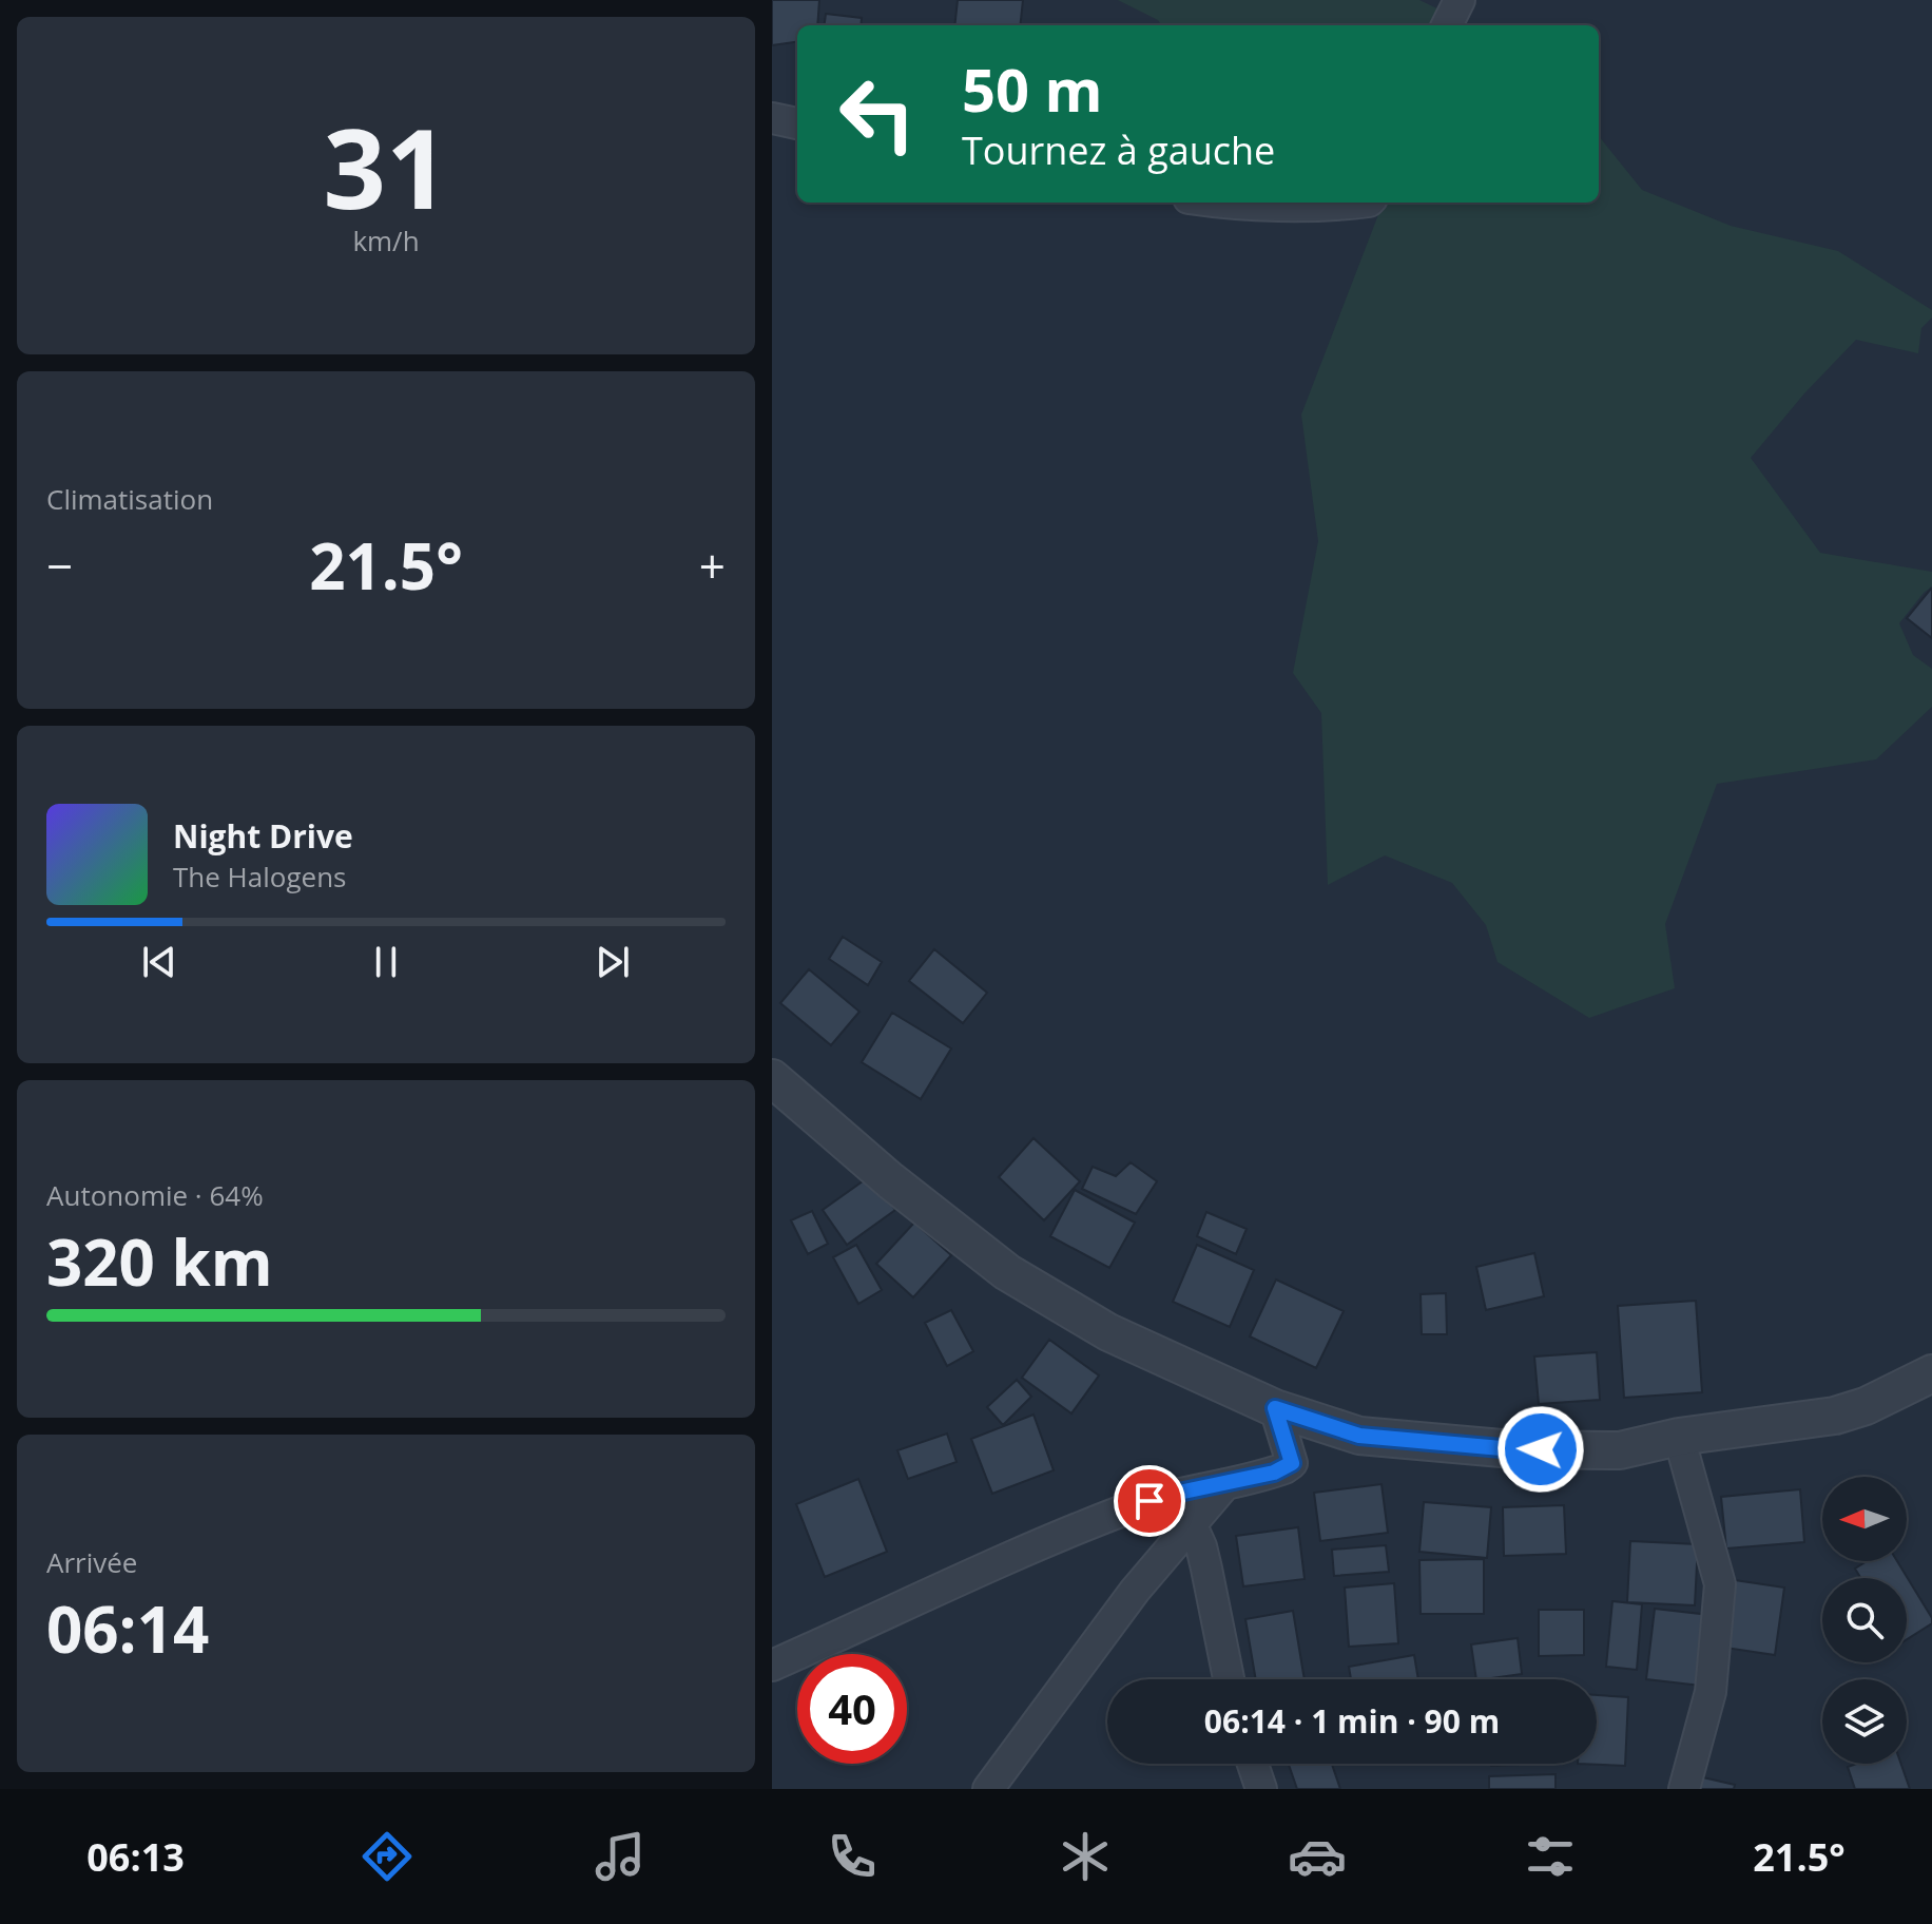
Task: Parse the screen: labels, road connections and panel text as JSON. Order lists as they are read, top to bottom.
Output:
{
  "north": "left",
  "page": {
    "tile": [
      ["31", "km/h"],
      "Climatisation",
      ["Autonomie · 64%", "320 km"],
      ["Arrivée", "06:14"]
    ],
    "turn": ["50 m", "Tournez à gauche"],
    "heat": ["−", "21.5°", "+"],
    "song": ["Night Drive", "The Halogens"],
    "limit": "40",
    "trip": "06:14 · 1 min · 90 m",
    "tabs": ["06:13", "21.5°"]
  }
}
